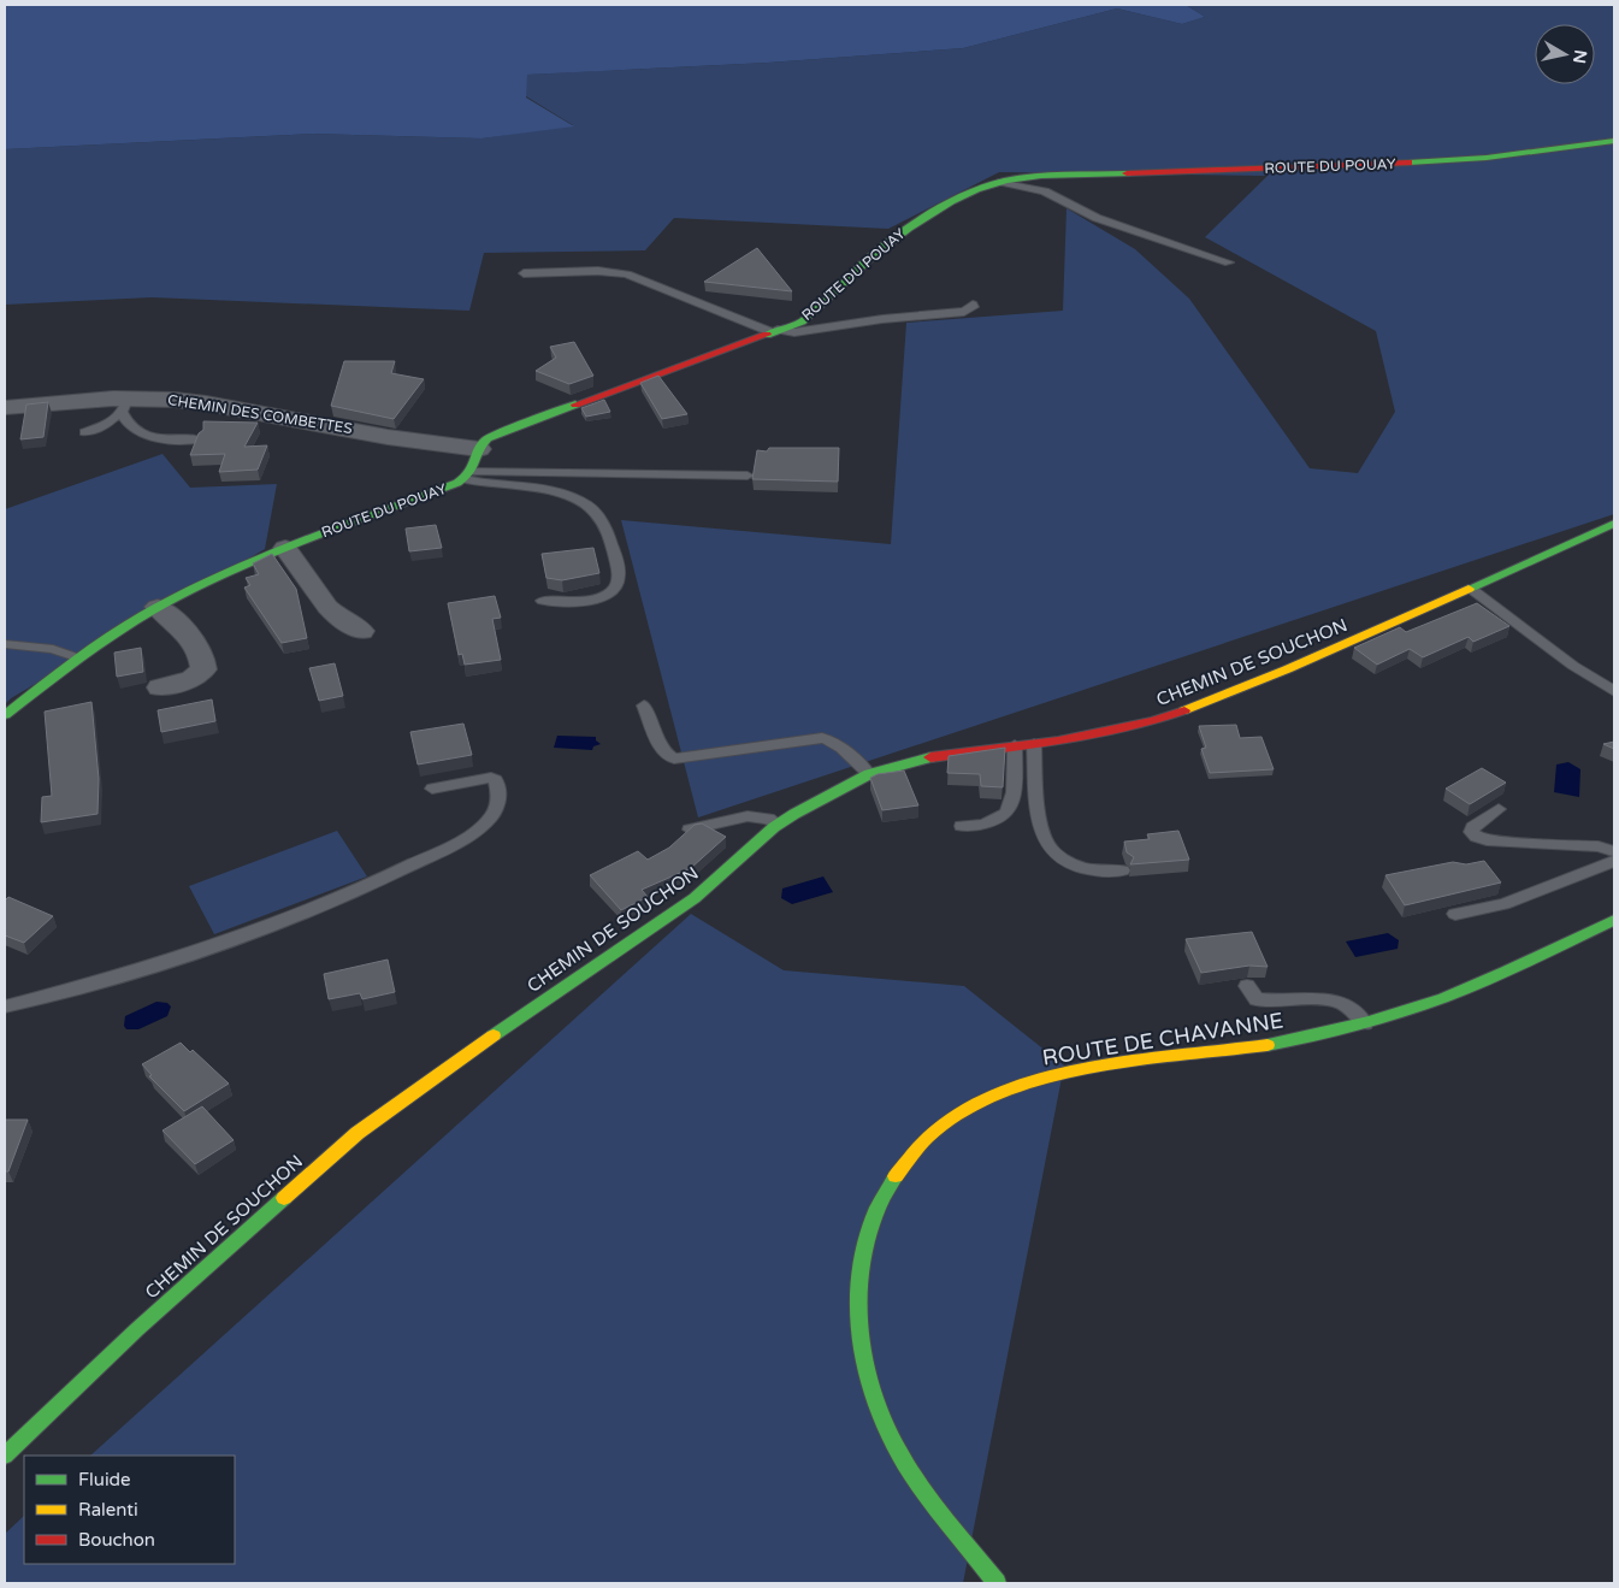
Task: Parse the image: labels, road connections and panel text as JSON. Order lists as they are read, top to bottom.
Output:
{
  "streets": {
    "street": [
      "ROUTE DU POUAY",
      "CHEMIN DES COMBETTES",
      "CHEMIN DE SOUCHON",
      "ROUTE DE CHAVANNE"
    ]
  },
  "crossings": [
    ["ROUTE DU POUAY", "CHEMIN DES COMBETTES"]
  ],
  "legend": ["Fluide", "Ralenti", "Bouchon"],
  "north": "right"
}
